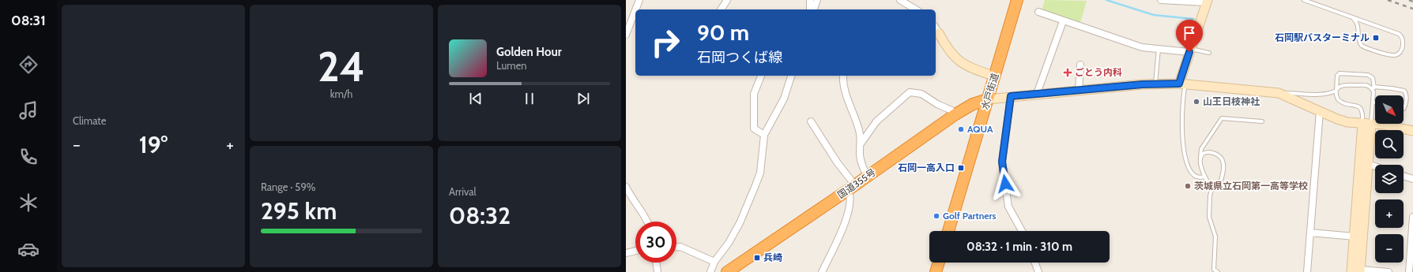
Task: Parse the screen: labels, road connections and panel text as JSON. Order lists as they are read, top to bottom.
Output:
{
  "streets": {
    "highway": ["水戸街道", "国道355号"]
  },
  "crossings": [
    ["水戸街道", "国道355号"]
  ],
  "places": {
    "transit": ["石岡駅バスターミナル", "石岡一高入口", "兵崎"],
    "health": ["ごとう内科"],
    "other": [
      "山王日枝神社",
      "AQUA",
      "茨城県立石岡第一高等学校",
      "Golf Partners"
    ]
  },
  "north": "bottom right",
  "page": {
    "tabs": "08:31",
    "tile": [
      "Climate",
      ["24", "km/h"],
      ["Range · 59%", "295 km"],
      ["Arrival", "08:32"]
    ],
    "turn": ["90 m", "石岡つくば線"],
    "song": ["Golden Hour", "Lumen"],
    "map_buttons": ["+", "−"],
    "heat": ["−", "19°", "+"],
    "limit": "30",
    "trip": "08:32 · 1 min · 310 m"
  }
}
